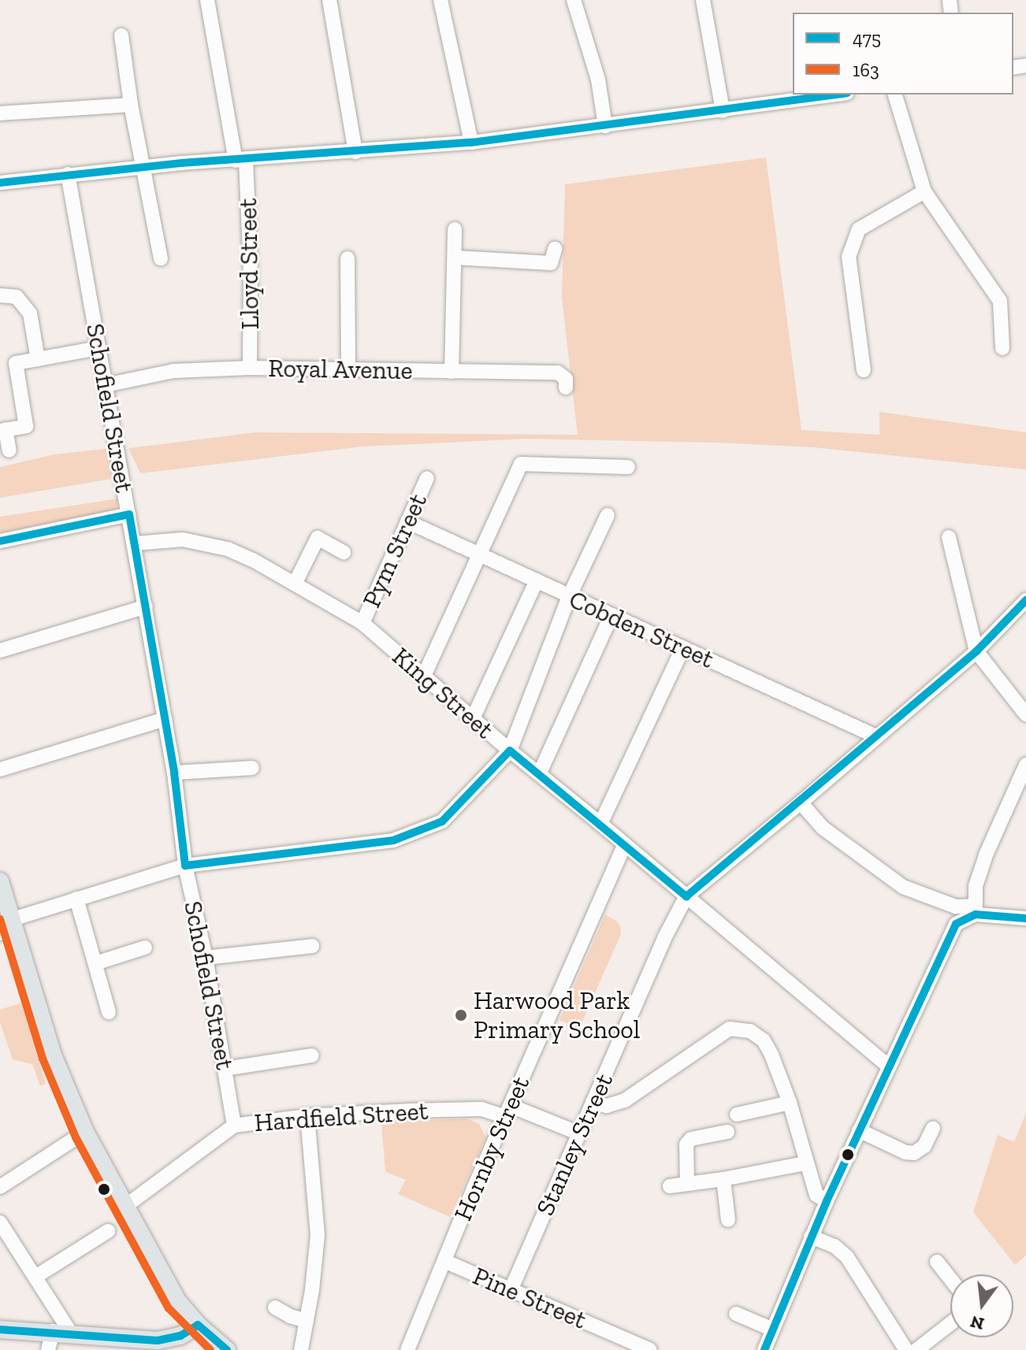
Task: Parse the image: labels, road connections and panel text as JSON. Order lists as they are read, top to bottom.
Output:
{
  "streets": {
    "street": [
      "Lloyd Street",
      "Royal Avenue",
      "Schofield Street",
      "Pym Street",
      "Cobden Street",
      "King Street",
      "Hardfield Street",
      "Stanley Street",
      "Hornby Street",
      "Pine Street"
    ]
  },
  "crossings": [
    ["Lloyd Street", "Royal Avenue"],
    ["Royal Avenue", "Schofield Street"],
    ["Schofield Street", "King Street"],
    ["Schofield Street", "Hardfield Street"],
    ["Pym Street", "Cobden Street"],
    ["Pym Street", "King Street"],
    ["King Street", "Stanley Street"],
    ["King Street", "Hornby Street"],
    ["Hardfield Street", "Stanley Street"],
    ["Hardfield Street", "Hornby Street"],
    ["Stanley Street", "Pine Street"],
    ["Hornby Street", "Pine Street"]
  ],
  "places": ["Harwood Park Primary School"],
  "lines": ["transit line 475", "transit line 163"],
  "legend": ["475", "163"],
  "north": "bottom"
}
